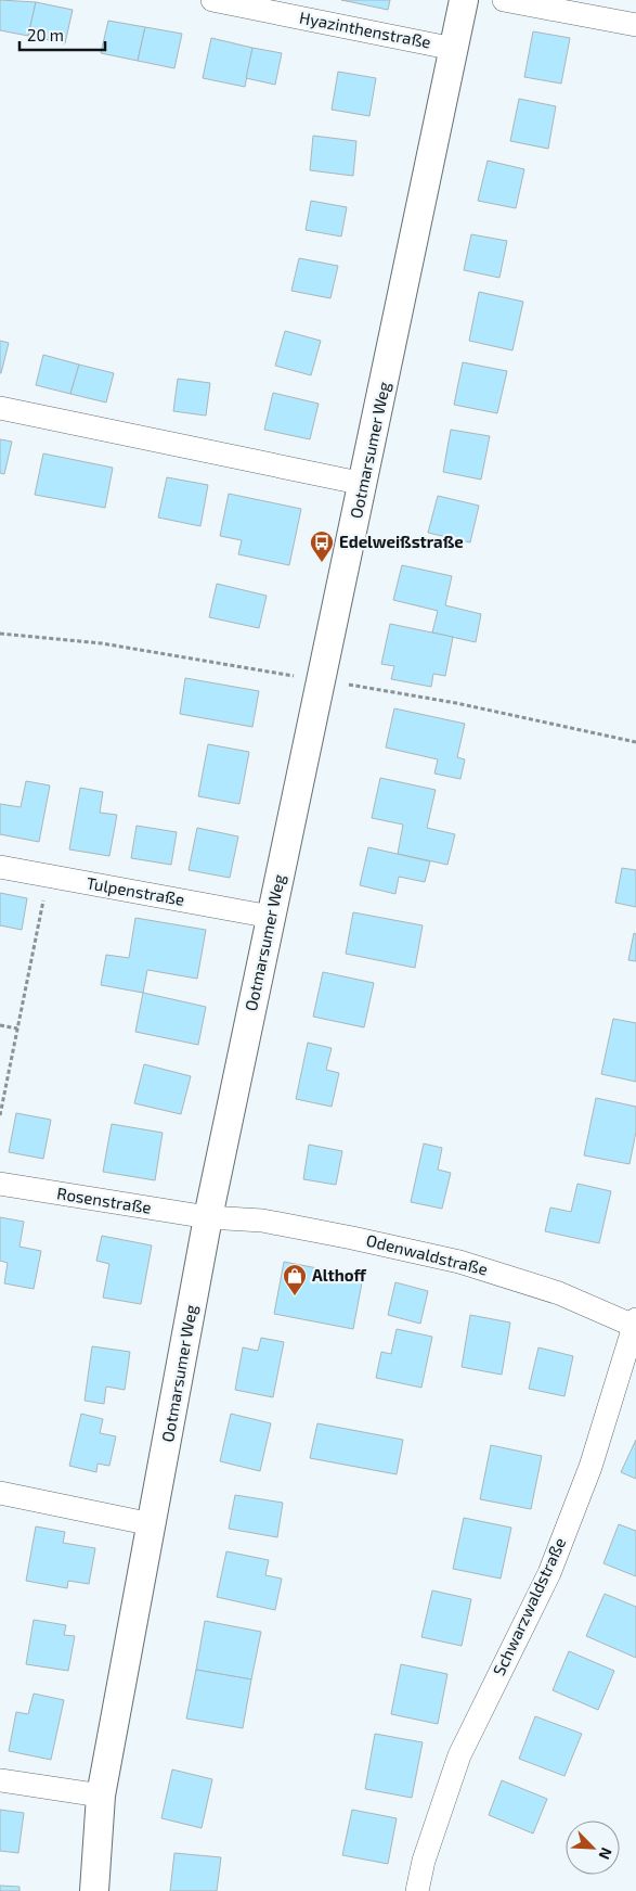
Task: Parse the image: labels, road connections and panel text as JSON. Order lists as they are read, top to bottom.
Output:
{
  "streets": {
    "street": [
      "Hyazinthenstraße",
      "Ootmarsumer Weg",
      "Tulpenstraße",
      "Rosenstraße",
      "Odenwaldstraße",
      "Schwarzwaldstraße"
    ]
  },
  "crossings": [
    ["Hyazinthenstraße", "Ootmarsumer Weg"],
    ["Ootmarsumer Weg", "Tulpenstraße"],
    ["Ootmarsumer Weg", "Rosenstraße"],
    ["Ootmarsumer Weg", "Odenwaldstraße"],
    ["Rosenstraße", "Odenwaldstraße"],
    ["Odenwaldstraße", "Schwarzwaldstraße"]
  ],
  "places": {
    "bus stop": ["Edelweißstraße"],
    "shop": ["Althoff"]
  },
  "scale_bar": "20 m",
  "north": "bottom right"
}
